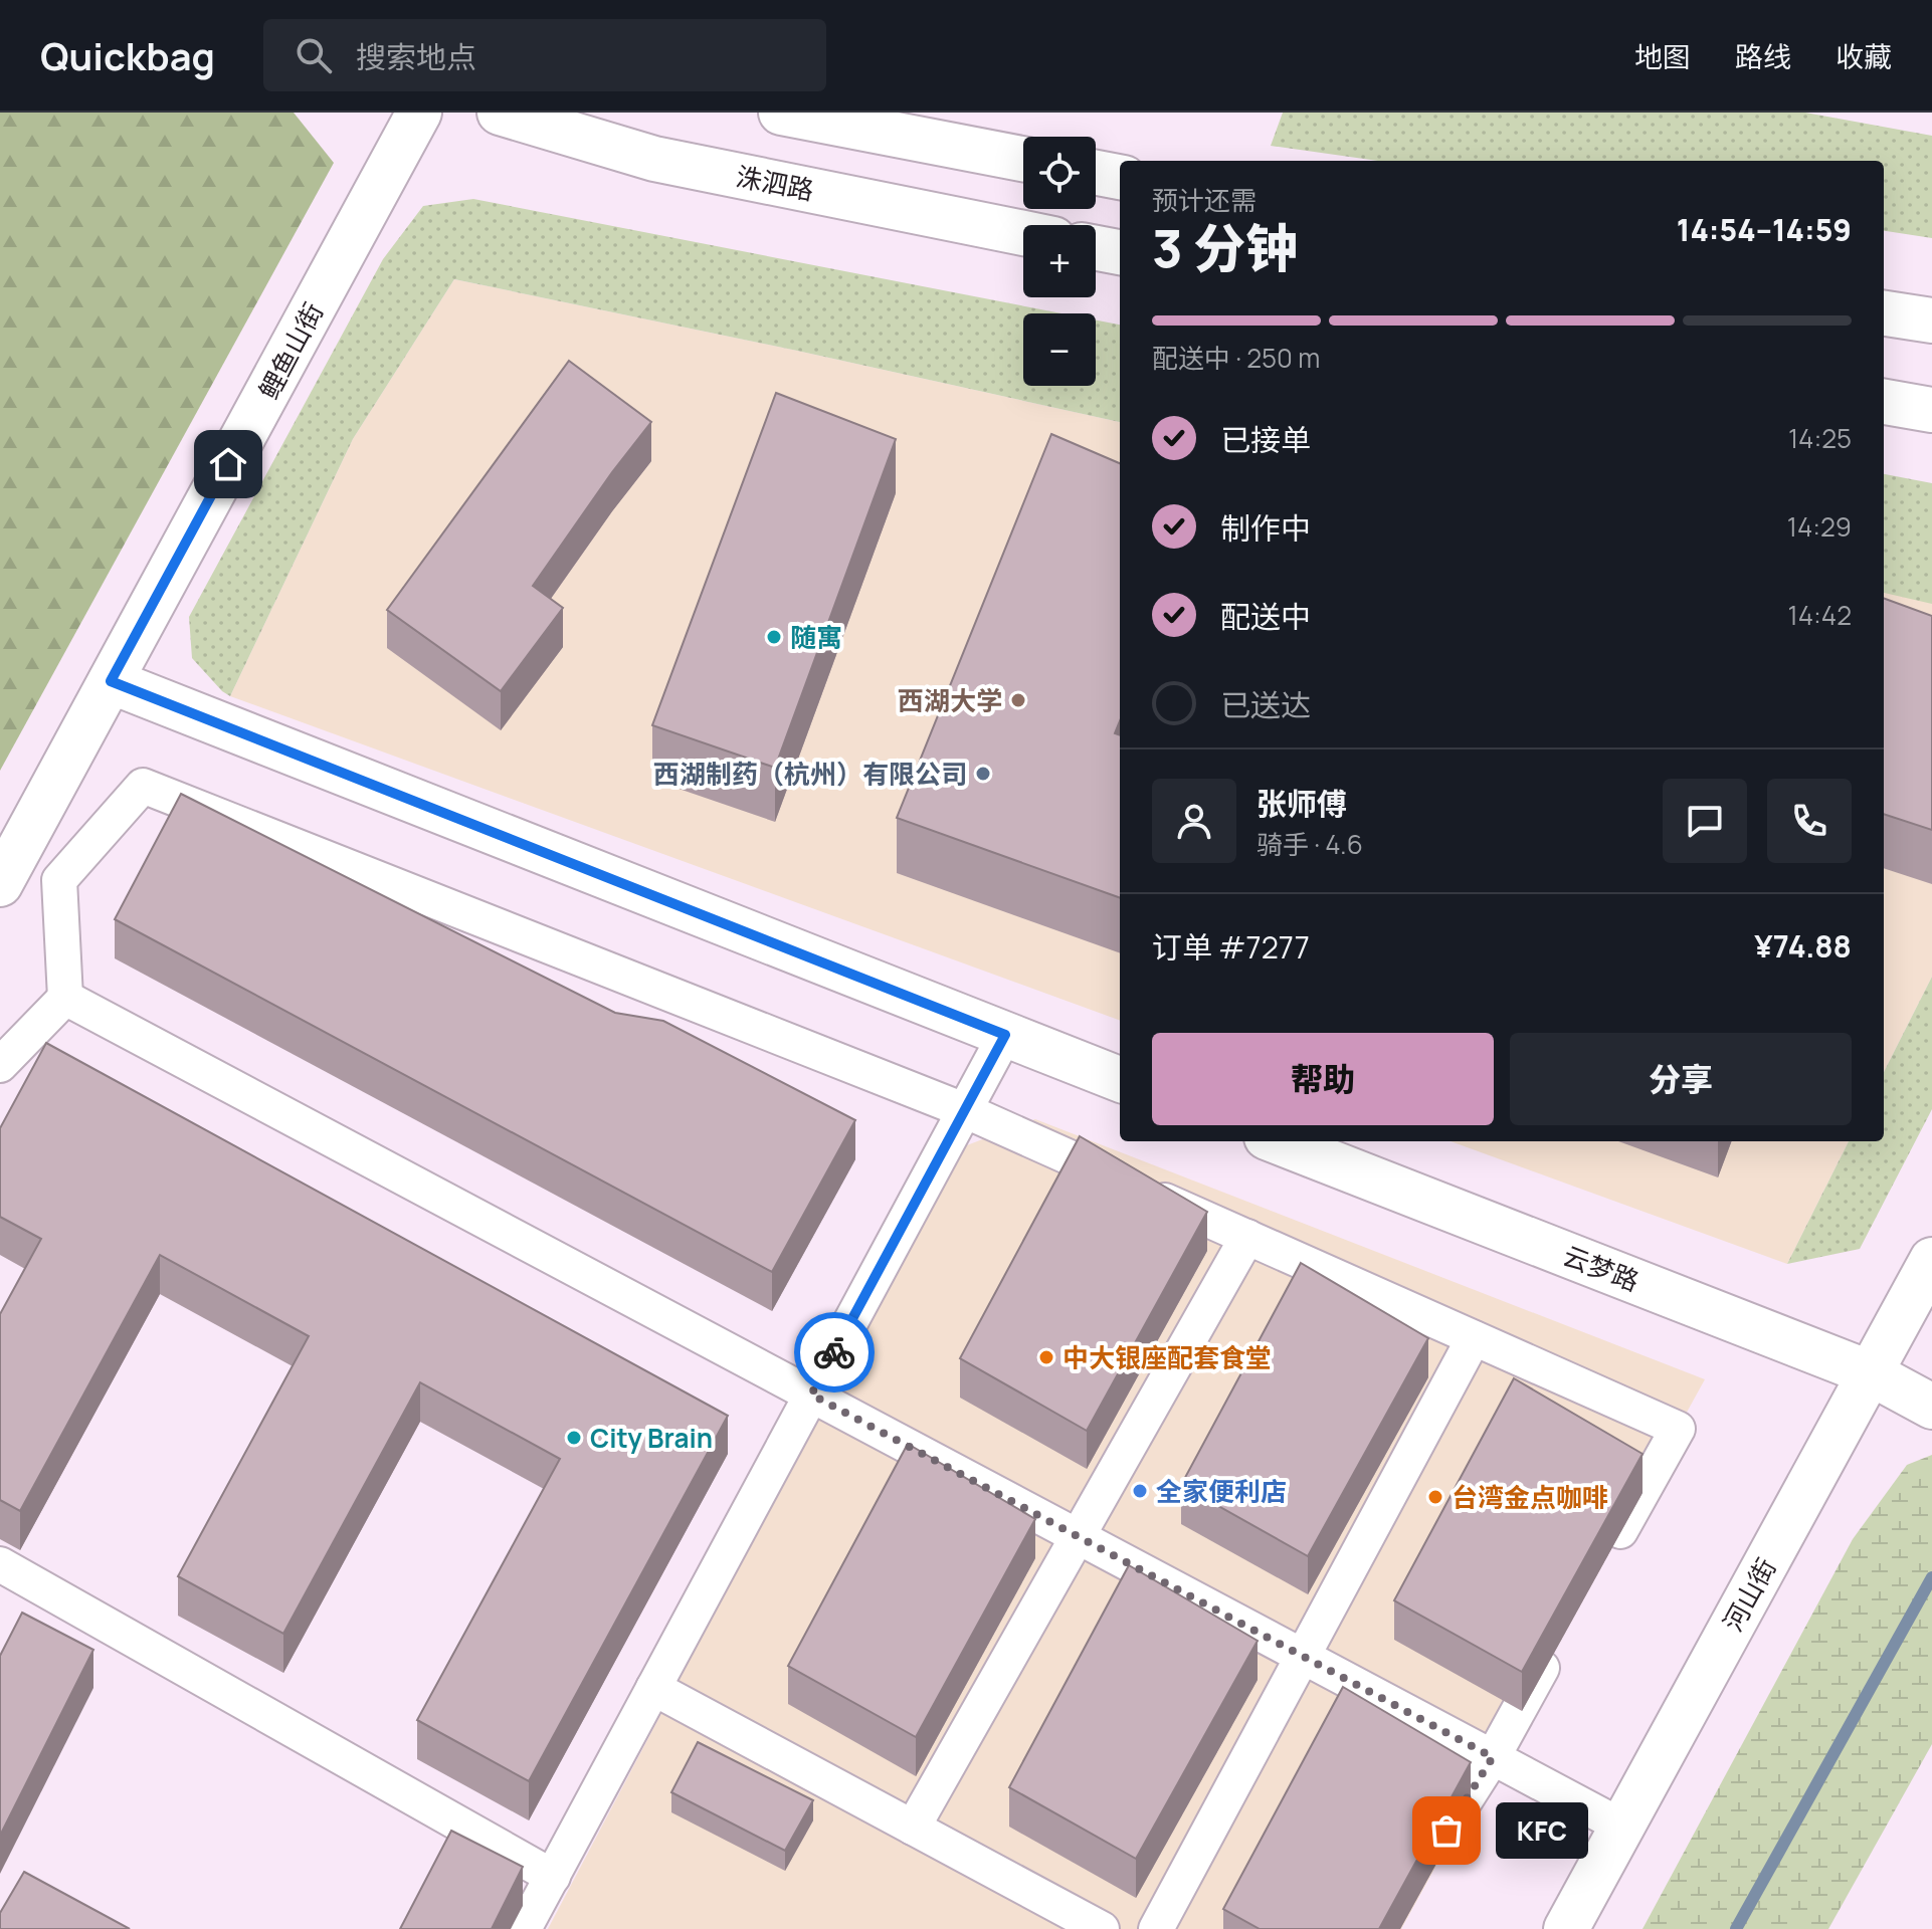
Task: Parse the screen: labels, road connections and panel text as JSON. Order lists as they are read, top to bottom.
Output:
{
  "streets": {
    "street": [
      "洙泗路",
      "鲤鱼山街",
      "云梦路",
      "河山街"
    ]
  },
  "crossings": [
    ["云梦路", "河山街"]
  ],
  "places": [
    "随寓",
    "西湖大学",
    "西湖制药（杭州）有限公司",
    "中大银座配套食堂",
    "City Brain",
    "全家便利店",
    "台湾金点咖啡",
    "KFC"
  ],
  "page": {
    "header": "Quickbag",
    "search": "搜索地点",
    "nav": ["地图", "路线", "收藏"],
    "map_buttons": ["+", "−"],
    "heading": ["3 分钟", "预计还需", "14:54–14:59"],
    "panel": [
      "张师傅",
      "骑手 · 4.6",
      "订单 #7277",
      "¥74.88"
    ],
    "bar": "配送中 · 250 m",
    "list": [
      ["已接单", "14:25"],
      ["制作中", "14:29"],
      ["配送中", "14:42"],
      "已送达"
    ],
    "buttons": ["帮助", "分享"],
    "bubble": "KFC"
  }
}
